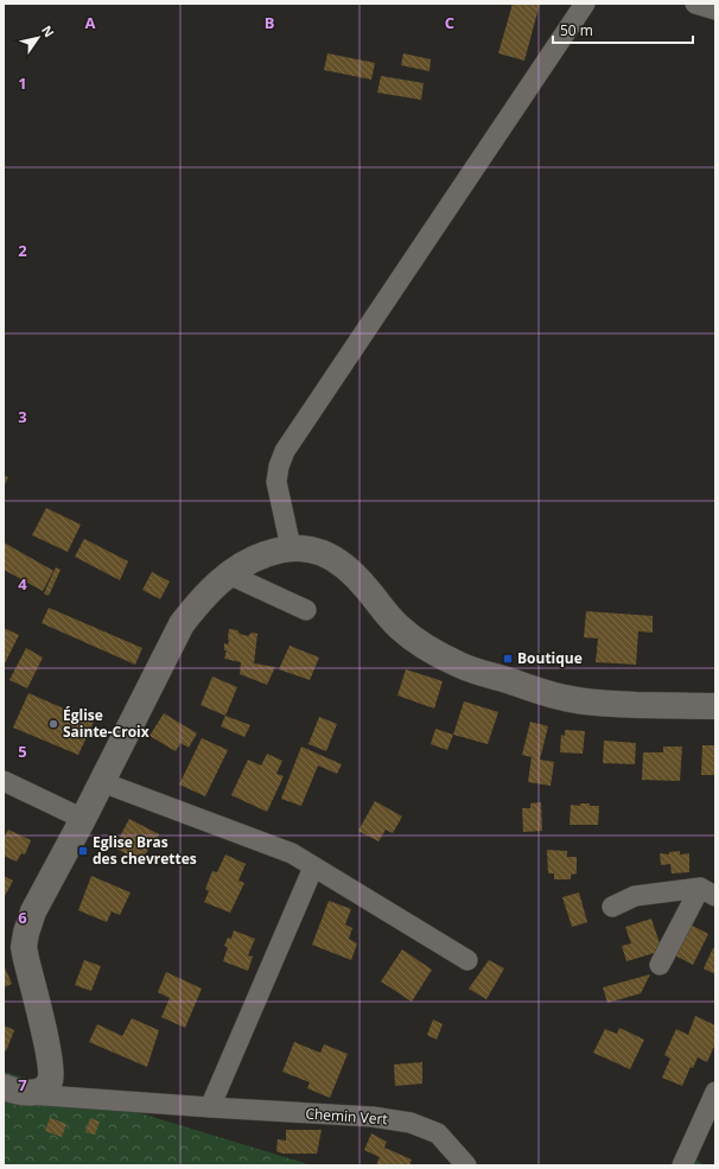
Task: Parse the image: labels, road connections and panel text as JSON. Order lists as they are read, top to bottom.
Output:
{
  "streets": {
    "street": ["Chemin Vert"]
  },
  "places": {
    "transit": ["Boutique", "Eglise Bras des chevrettes"],
    "other": ["Église Sainte-Croix"]
  },
  "scale_bar": "50 m",
  "north": "top right",
  "grid": {
    "columns": ["A", "B", "C"],
    "rows": [
      "1",
      "2",
      "3",
      "4",
      "5",
      "6",
      "7"
    ]
  }
}
